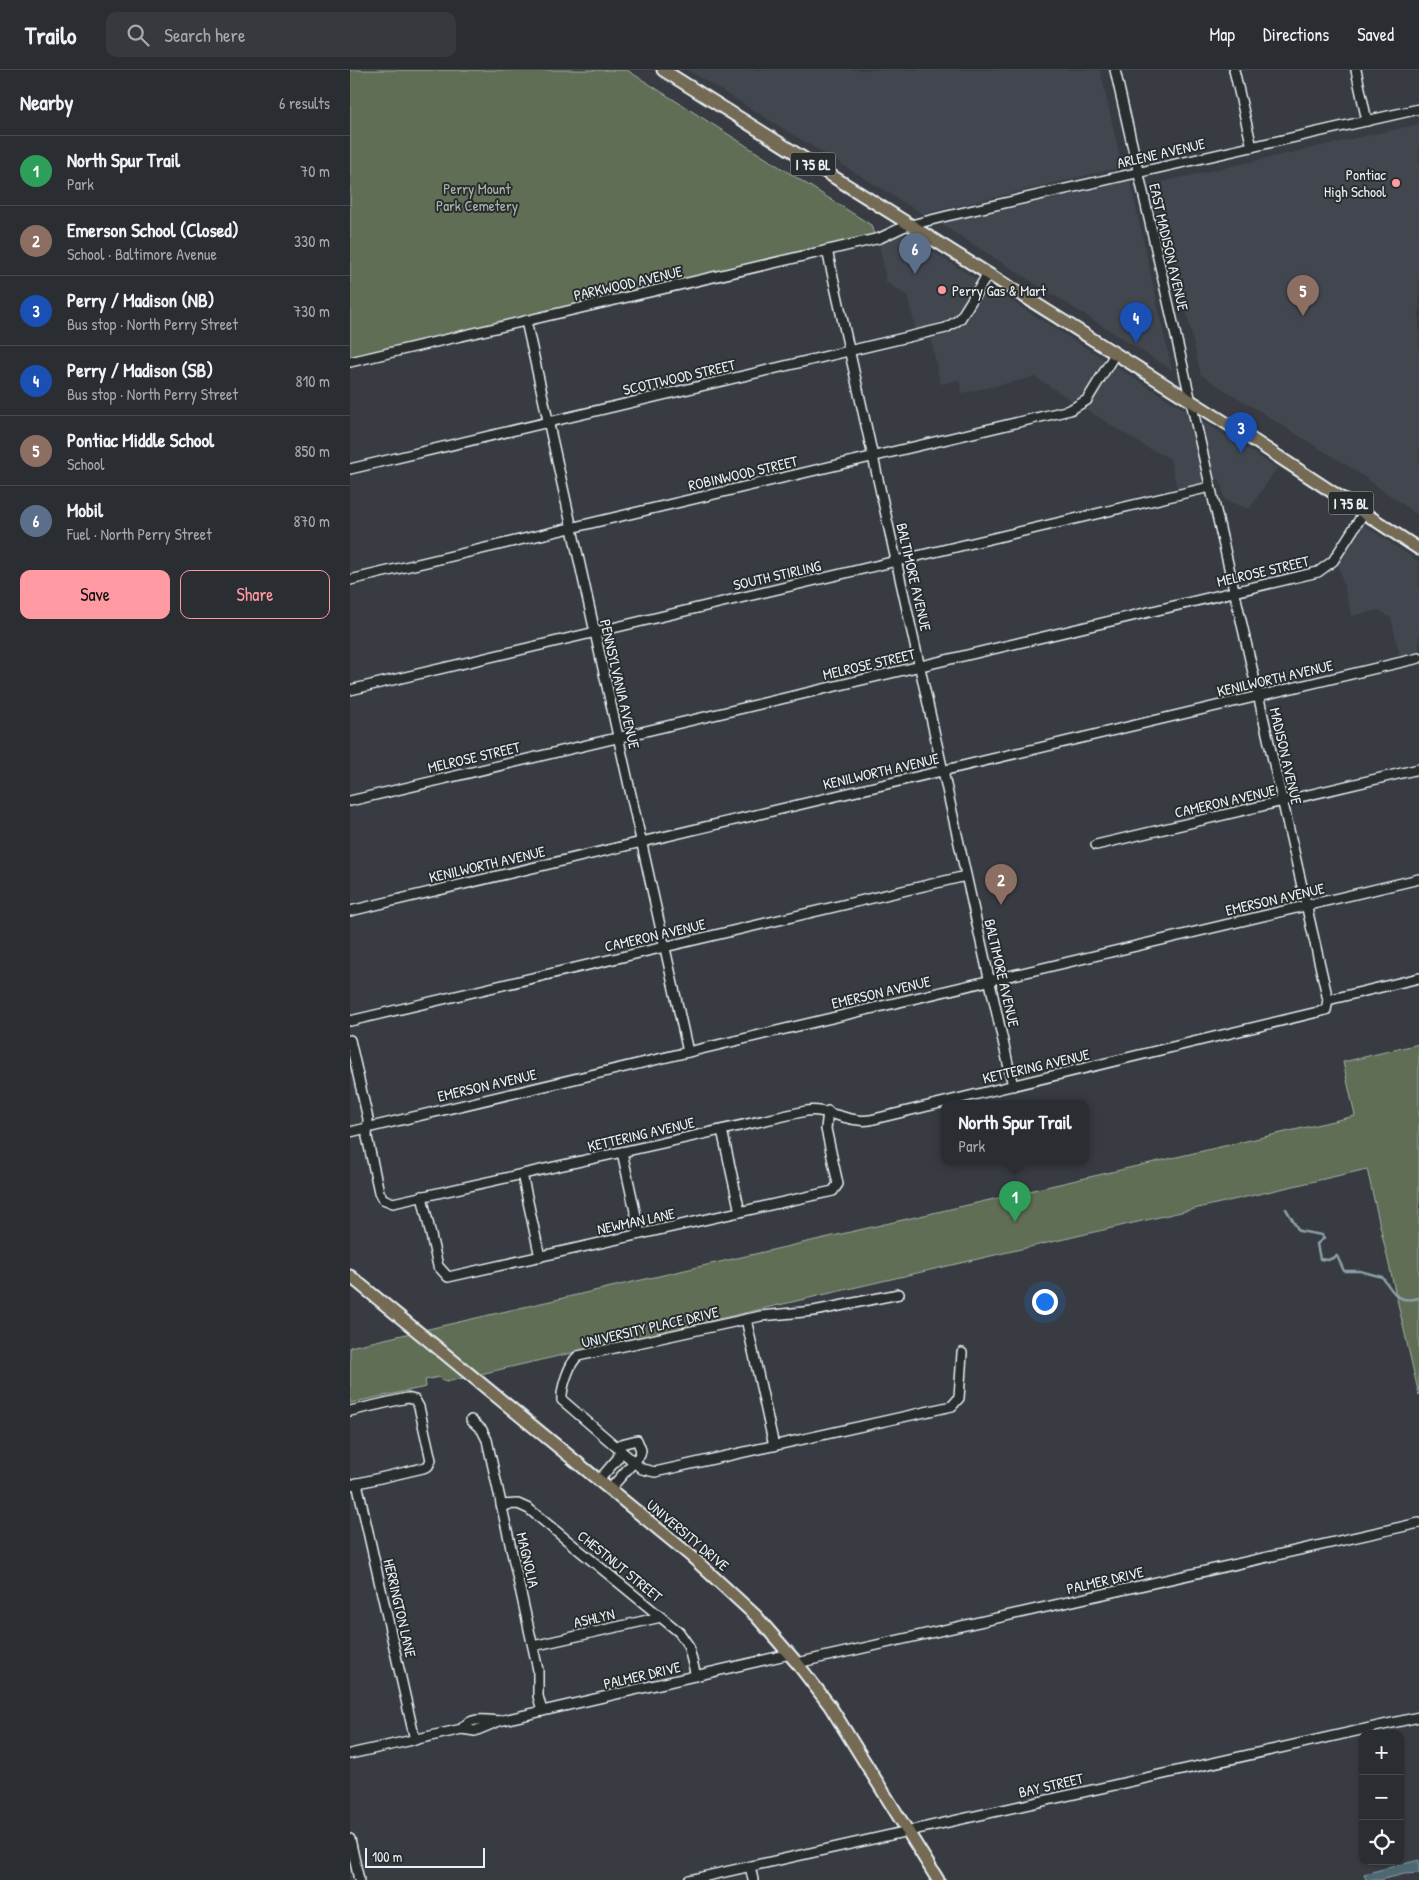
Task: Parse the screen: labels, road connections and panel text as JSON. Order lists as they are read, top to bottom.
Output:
{
  "streets": {
    "main road": ["I 75 BL", "UNIVERSITY DRIVE"],
    "street": [
      "ARLENE AVENUE",
      "EAST MADISON AVENUE",
      "PARKWOOD AVENUE",
      "SCOTTWOOD STREET",
      "ROBINWOOD STREET",
      "MELROSE STREET",
      "SOUTH STIRLING",
      "BALTIMORE AVENUE",
      "KENILWORTH AVENUE",
      "PENNSYLVANIA AVENUE",
      "MADISON AVENUE",
      "CAMERON AVENUE",
      "EMERSON AVENUE",
      "KETTERING AVENUE",
      "NEWMAN LANE",
      "UNIVERSITY PLACE DRIVE",
      "MAGNOLIA",
      "CHESTNUT STREET",
      "PALMER DRIVE",
      "HERRINGTON LANE",
      "ASHLYN",
      "BAY STREET"
    ]
  },
  "crossings": [
    ["ARLENE AVENUE", "I 75 BL"],
    ["ARLENE AVENUE", "EAST MADISON AVENUE"],
    ["ARLENE AVENUE", "PARKWOOD AVENUE"],
    ["I 75 BL", "EAST MADISON AVENUE"],
    ["I 75 BL", "PARKWOOD AVENUE"],
    ["I 75 BL", "SCOTTWOOD STREET"],
    ["I 75 BL", "ROBINWOOD STREET"],
    ["I 75 BL", "MELROSE STREET"],
    ["I 75 BL", "MADISON AVENUE"],
    ["EAST MADISON AVENUE", "MADISON AVENUE"],
    ["PARKWOOD AVENUE", "BALTIMORE AVENUE"],
    ["PARKWOOD AVENUE", "PENNSYLVANIA AVENUE"],
    ["SCOTTWOOD STREET", "BALTIMORE AVENUE"],
    ["SCOTTWOOD STREET", "PENNSYLVANIA AVENUE"],
    ["ROBINWOOD STREET", "BALTIMORE AVENUE"],
    ["ROBINWOOD STREET", "PENNSYLVANIA AVENUE"],
    ["MELROSE STREET", "BALTIMORE AVENUE"],
    ["MELROSE STREET", "PENNSYLVANIA AVENUE"],
    ["MELROSE STREET", "MADISON AVENUE"],
    ["SOUTH STIRLING", "BALTIMORE AVENUE"],
    ["SOUTH STIRLING", "PENNSYLVANIA AVENUE"],
    ["SOUTH STIRLING", "MADISON AVENUE"],
    ["BALTIMORE AVENUE", "KENILWORTH AVENUE"],
    ["BALTIMORE AVENUE", "CAMERON AVENUE"],
    ["BALTIMORE AVENUE", "EMERSON AVENUE"],
    ["BALTIMORE AVENUE", "KETTERING AVENUE"],
    ["KENILWORTH AVENUE", "PENNSYLVANIA AVENUE"],
    ["KENILWORTH AVENUE", "MADISON AVENUE"],
    ["PENNSYLVANIA AVENUE", "CAMERON AVENUE"],
    ["PENNSYLVANIA AVENUE", "EMERSON AVENUE"],
    ["MADISON AVENUE", "CAMERON AVENUE"],
    ["MADISON AVENUE", "EMERSON AVENUE"],
    ["MADISON AVENUE", "KETTERING AVENUE"],
    ["EMERSON AVENUE", "KETTERING AVENUE"],
    ["KETTERING AVENUE", "NEWMAN LANE"],
    ["UNIVERSITY DRIVE", "PALMER DRIVE"],
    ["UNIVERSITY DRIVE", "BAY STREET"],
    ["MAGNOLIA", "CHESTNUT STREET"],
    ["MAGNOLIA", "PALMER DRIVE"],
    ["MAGNOLIA", "ASHLYN"],
    ["CHESTNUT STREET", "PALMER DRIVE"],
    ["CHESTNUT STREET", "ASHLYN"],
    ["PALMER DRIVE", "HERRINGTON LANE"]
  ],
  "parks": ["Perry Mount Park Cemetery"],
  "places": ["Pontiac High School", "Perry Gas & Mart"],
  "scale_bar": "100 m",
  "page": {
    "header": "Trailo",
    "search": "Search here",
    "nav": ["Map", "Directions", "Saved"],
    "heading": ["Nearby", "6 results"],
    "list": [
      {
        "mark": "1",
        "name": "North Spur Trail",
        "note": "Park",
        "value": "70 m"
      },
      {
        "mark": "2",
        "name": "Emerson School (Closed)",
        "note": "School · Baltimore Avenue",
        "value": "330 m"
      },
      {
        "mark": "3",
        "name": "Perry / Madison (NB)",
        "note": "Bus stop · North Perry Street",
        "value": "730 m"
      },
      {
        "mark": "4",
        "name": "Perry / Madison (SB)",
        "note": "Bus stop · North Perry Street",
        "value": "810 m"
      },
      {
        "mark": "5",
        "name": "Pontiac Middle School",
        "note": "School",
        "value": "850 m"
      },
      {
        "mark": "6",
        "name": "Mobil",
        "note": "Fuel · North Perry Street",
        "value": "870 m"
      }
    ],
    "pins": [
      "6",
      "5",
      "4",
      "3",
      "2",
      "1"
    ],
    "buttons": ["Save", "Share"],
    "popup": ["North Spur Trail", "Park"],
    "map_buttons": ["+", "−"],
    "scale": "100 m"
  }
}
